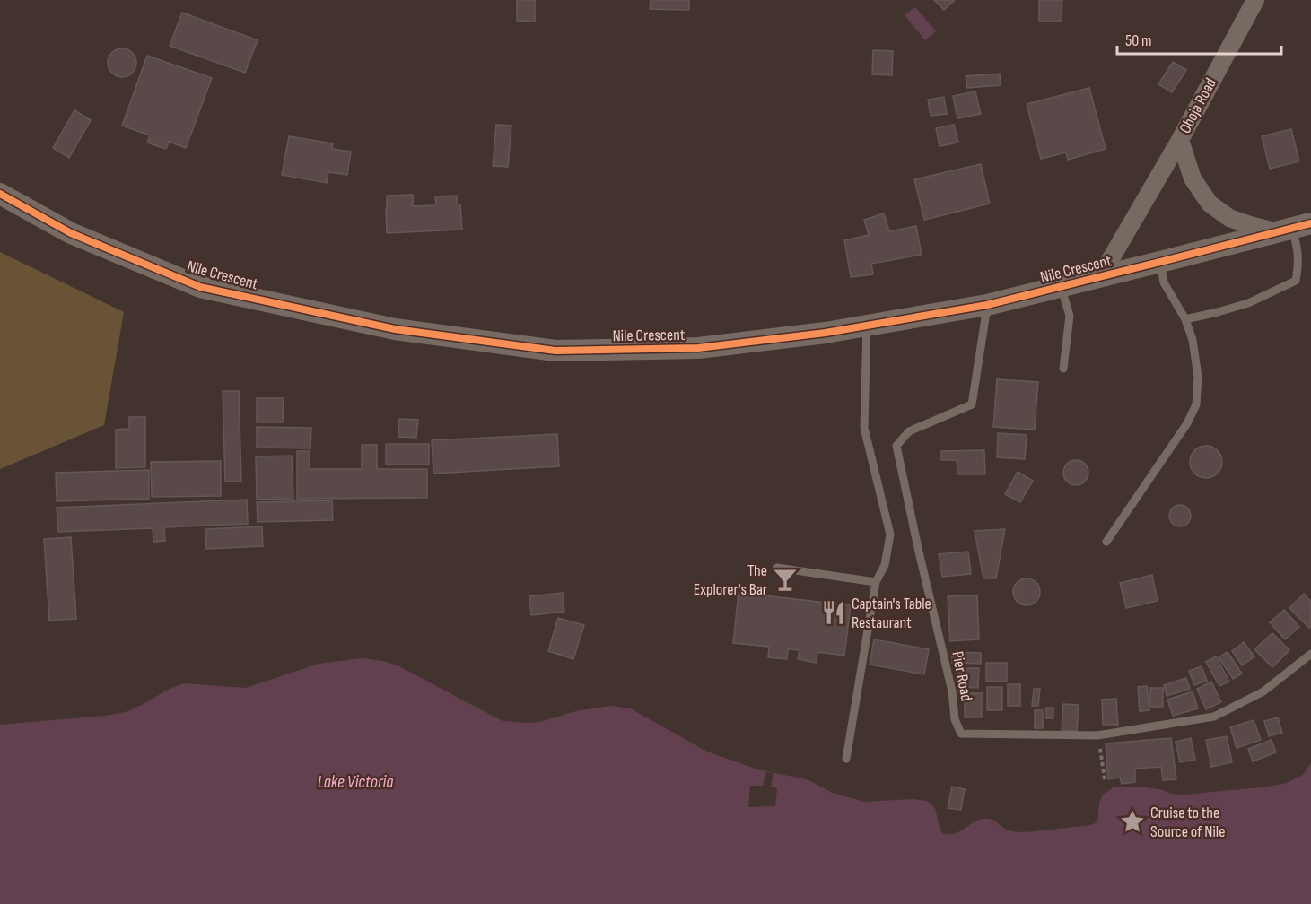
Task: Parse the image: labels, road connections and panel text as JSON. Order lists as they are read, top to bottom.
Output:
{
  "streets": {
    "street": ["Oboja Road", "Nile Crescent"],
    "lane": ["Pier Road"]
  },
  "crossings": [
    ["Oboja Road", "Nile Crescent"],
    ["Nile Crescent", "Pier Road"]
  ],
  "water": ["Lake Victoria"],
  "places": {
    "bar": ["The Explorer's Bar"],
    "restaurant": ["Captain's Table Restaurant"],
    "place": ["Cruise to the Source of Nile"]
  },
  "scale_bar": "50 m"
}
